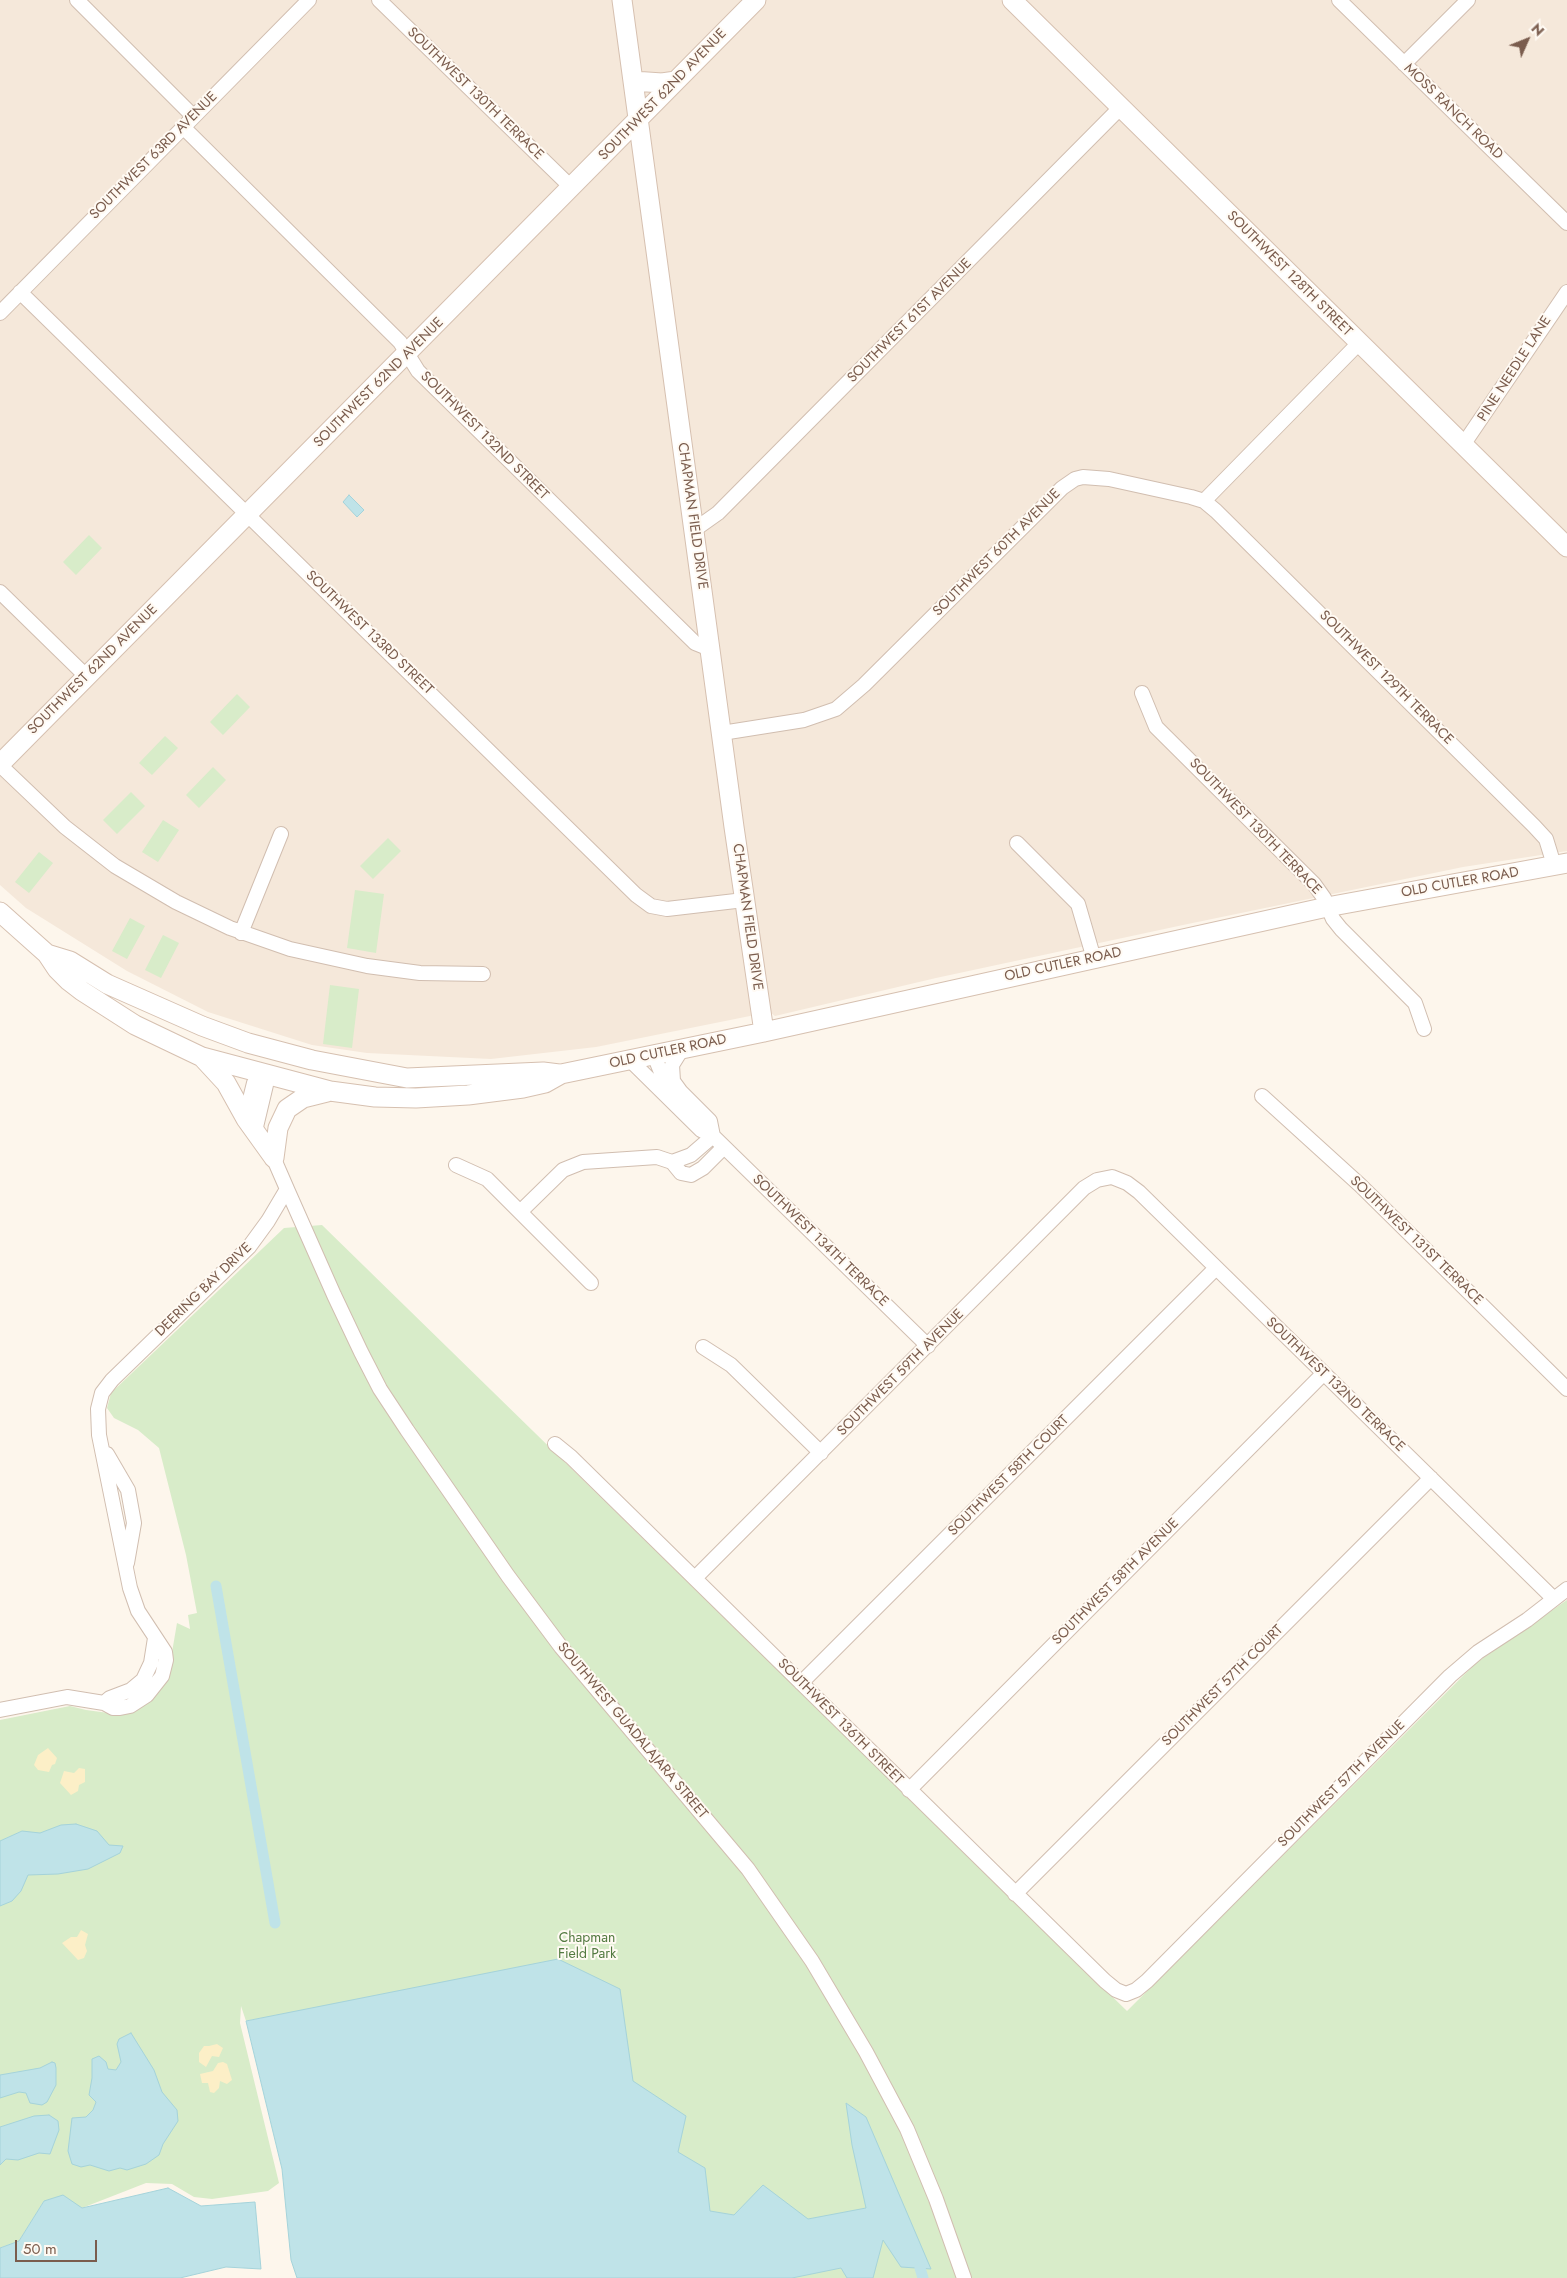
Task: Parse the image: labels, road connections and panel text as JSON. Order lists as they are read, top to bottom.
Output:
{
  "streets": {
    "street": [
      "SOUTHWEST 130TH TERRACE",
      "SOUTHWEST 62ND AVENUE",
      "MOSS RANCH ROAD",
      "SOUTHWEST 63RD AVENUE",
      "SOUTHWEST 128TH STREET",
      "SOUTHWEST 61ST AVENUE",
      "PINE NEEDLE LANE",
      "SOUTHWEST 132ND STREET",
      "CHAPMAN FIELD DRIVE",
      "SOUTHWEST 60TH AVENUE",
      "SOUTHWEST 133RD STREET",
      "SOUTHWEST 129TH TERRACE",
      "OLD CUTLER ROAD",
      "SOUTHWEST 134TH TERRACE",
      "SOUTHWEST 131ST TERRACE",
      "DEERING BAY DRIVE",
      "SOUTHWEST 59TH AVENUE",
      "SOUTHWEST 132ND TERRACE",
      "SOUTHWEST 58TH COURT",
      "SOUTHWEST 58TH AVENUE",
      "SOUTHWEST 57TH COURT",
      "SOUTHWEST 136TH STREET",
      "SOUTHWEST GUADALAJARA STREET",
      "SOUTHWEST 57TH AVENUE"
    ]
  },
  "crossings": [
    ["SOUTHWEST 130TH TERRACE", "SOUTHWEST 62ND AVENUE"],
    ["SOUTHWEST 130TH TERRACE", "OLD CUTLER ROAD"],
    ["SOUTHWEST 62ND AVENUE", "SOUTHWEST 132ND STREET"],
    ["SOUTHWEST 62ND AVENUE", "CHAPMAN FIELD DRIVE"],
    ["SOUTHWEST 62ND AVENUE", "SOUTHWEST 133RD STREET"],
    ["SOUTHWEST 63RD AVENUE", "SOUTHWEST 132ND STREET"],
    ["SOUTHWEST 63RD AVENUE", "SOUTHWEST 133RD STREET"],
    ["SOUTHWEST 128TH STREET", "SOUTHWEST 61ST AVENUE"],
    ["SOUTHWEST 128TH STREET", "PINE NEEDLE LANE"],
    ["SOUTHWEST 61ST AVENUE", "CHAPMAN FIELD DRIVE"],
    ["SOUTHWEST 132ND STREET", "CHAPMAN FIELD DRIVE"],
    ["CHAPMAN FIELD DRIVE", "SOUTHWEST 60TH AVENUE"],
    ["CHAPMAN FIELD DRIVE", "SOUTHWEST 133RD STREET"],
    ["CHAPMAN FIELD DRIVE", "OLD CUTLER ROAD"],
    ["SOUTHWEST 60TH AVENUE", "SOUTHWEST 129TH TERRACE"],
    ["SOUTHWEST 129TH TERRACE", "OLD CUTLER ROAD"],
    ["OLD CUTLER ROAD", "SOUTHWEST 134TH TERRACE"],
    ["SOUTHWEST 134TH TERRACE", "SOUTHWEST 59TH AVENUE"],
    ["DEERING BAY DRIVE", "SOUTHWEST GUADALAJARA STREET"],
    ["SOUTHWEST 59TH AVENUE", "SOUTHWEST 132ND TERRACE"],
    ["SOUTHWEST 59TH AVENUE", "SOUTHWEST 136TH STREET"],
    ["SOUTHWEST 132ND TERRACE", "SOUTHWEST 58TH COURT"],
    ["SOUTHWEST 132ND TERRACE", "SOUTHWEST 58TH AVENUE"],
    ["SOUTHWEST 132ND TERRACE", "SOUTHWEST 57TH COURT"],
    ["SOUTHWEST 132ND TERRACE", "SOUTHWEST 57TH AVENUE"],
    ["SOUTHWEST 58TH COURT", "SOUTHWEST 136TH STREET"],
    ["SOUTHWEST 58TH AVENUE", "SOUTHWEST 136TH STREET"],
    ["SOUTHWEST 57TH COURT", "SOUTHWEST 136TH STREET"],
    ["SOUTHWEST 136TH STREET", "SOUTHWEST 57TH AVENUE"]
  ],
  "parks": ["Chapman Field Park"],
  "scale_bar": "50 m",
  "north": "top right"
}
